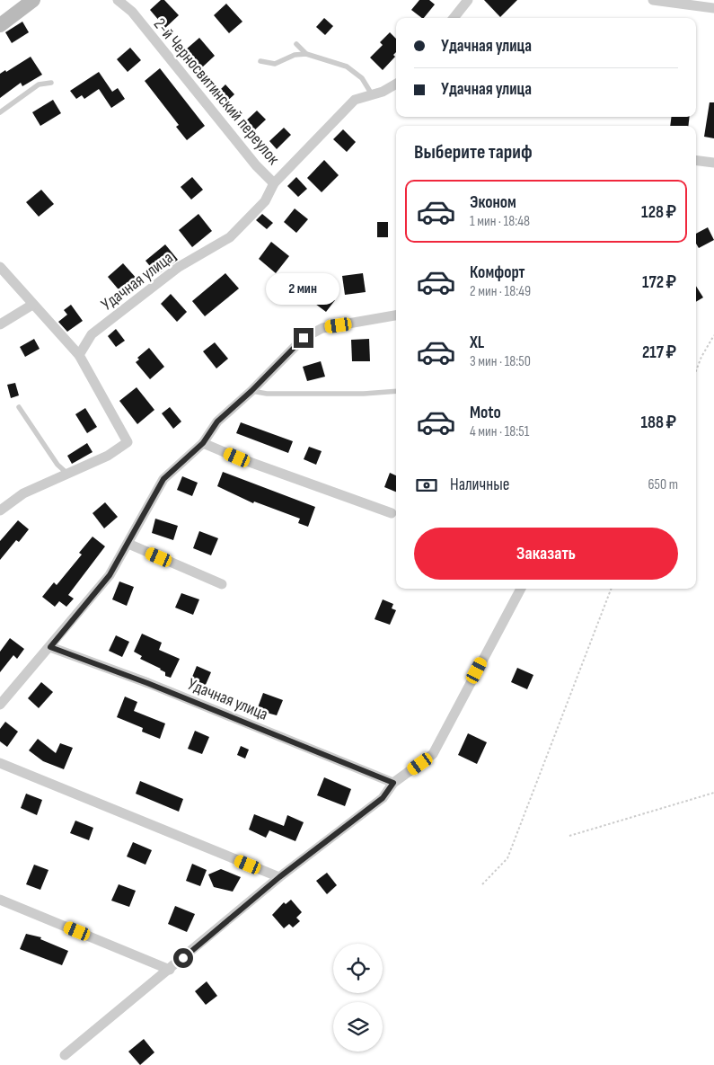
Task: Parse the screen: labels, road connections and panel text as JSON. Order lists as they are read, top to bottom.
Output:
{
  "streets": {
    "street": ["2-й Черносвитинский переулок", "Удачная улица"]
  },
  "crossings": [
    ["2-й Черносвитинский переулок", "Удачная улица"]
  ],
  "page": {
    "banner": ["Удачная улица", "Удачная улица"],
    "heading": "Выберите тариф",
    "list": [
      {
        "name": "Эконом",
        "note": "1 мин · 18:48",
        "value": "128 ₽"
      },
      {
        "name": "Комфорт",
        "note": "2 мин · 18:49",
        "value": "172 ₽"
      },
      {
        "name": "XL",
        "note": "3 мин · 18:50",
        "value": "217 ₽"
      },
      {
        "name": "Moto",
        "note": "4 мин · 18:51",
        "value": "188 ₽"
      }
    ],
    "bubble": "2 мин",
    "pay": ["Наличные", "650 m"],
    "buttons": "Заказать"
  }
}
